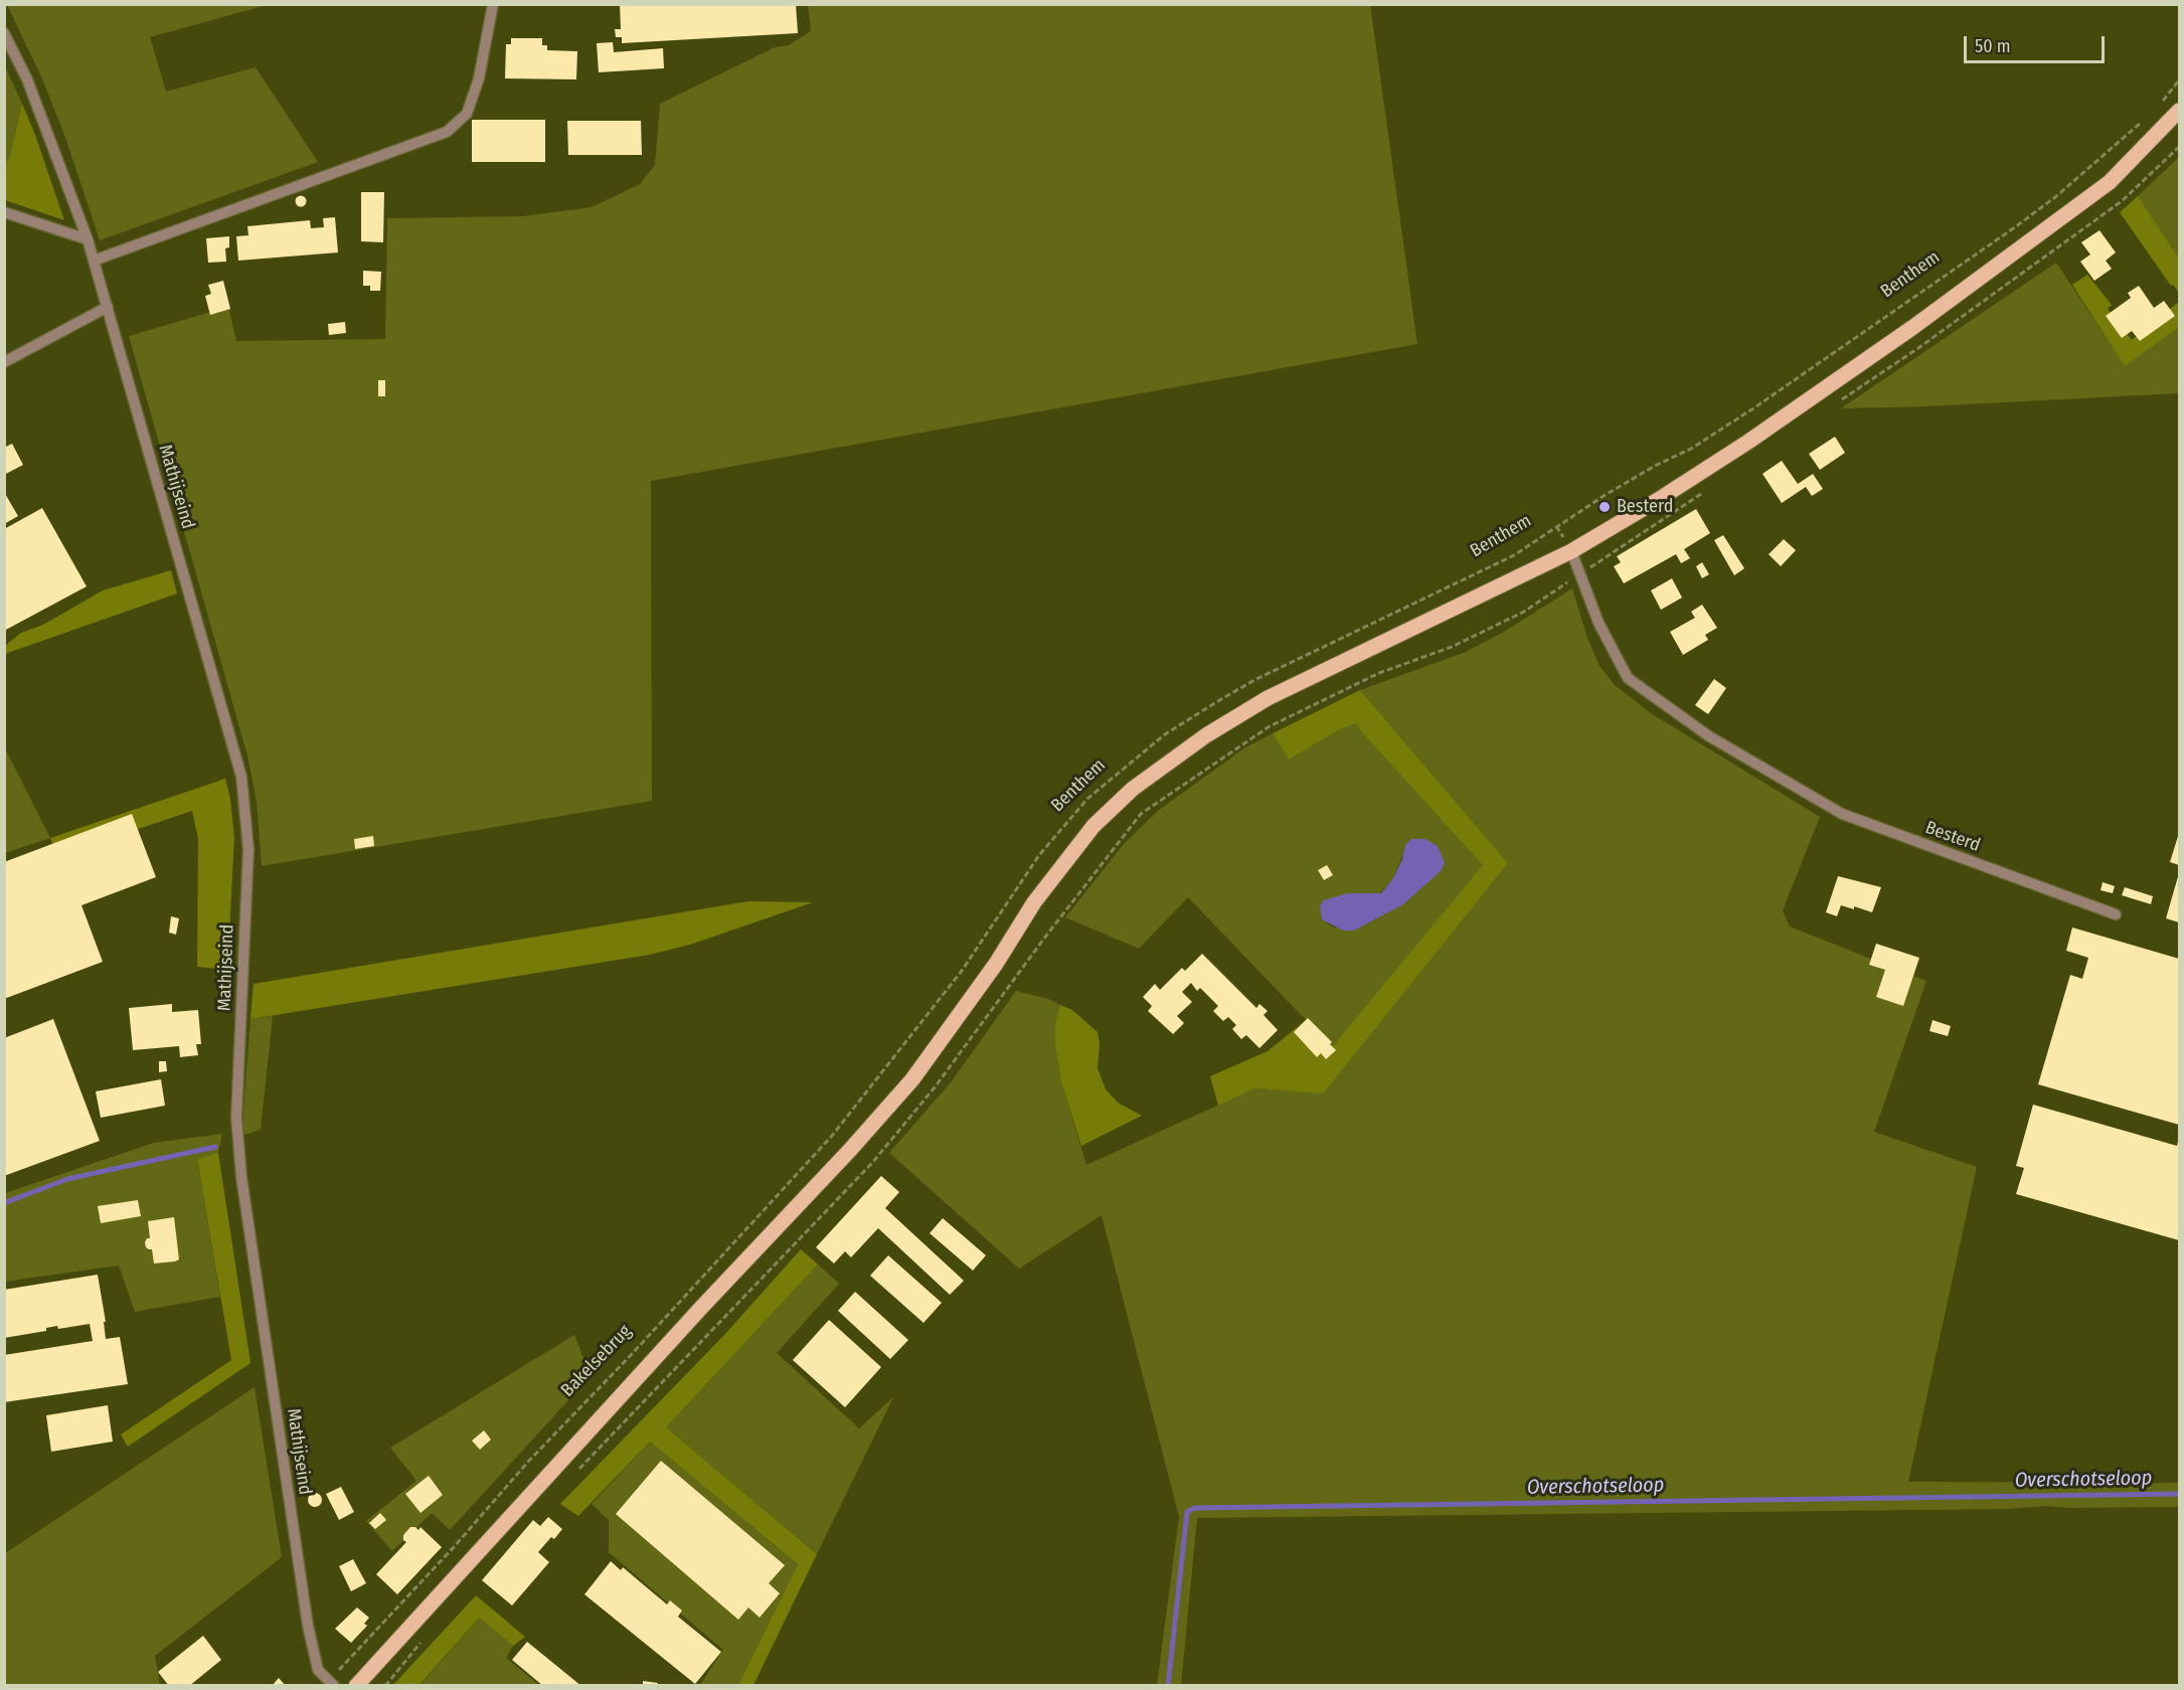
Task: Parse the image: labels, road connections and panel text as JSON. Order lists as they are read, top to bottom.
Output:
{
  "streets": {
    "street": ["Mathijseind", "Besterd"],
    "path": ["Benthem", "Bakelsebrug"]
  },
  "crossings": [
    ["Benthem", "Bakelsebrug"],
    ["Mathijseind", "Bakelsebrug"]
  ],
  "water": ["Overschotseloop"],
  "places": ["Besterd"],
  "scale_bar": "50 m"
}
